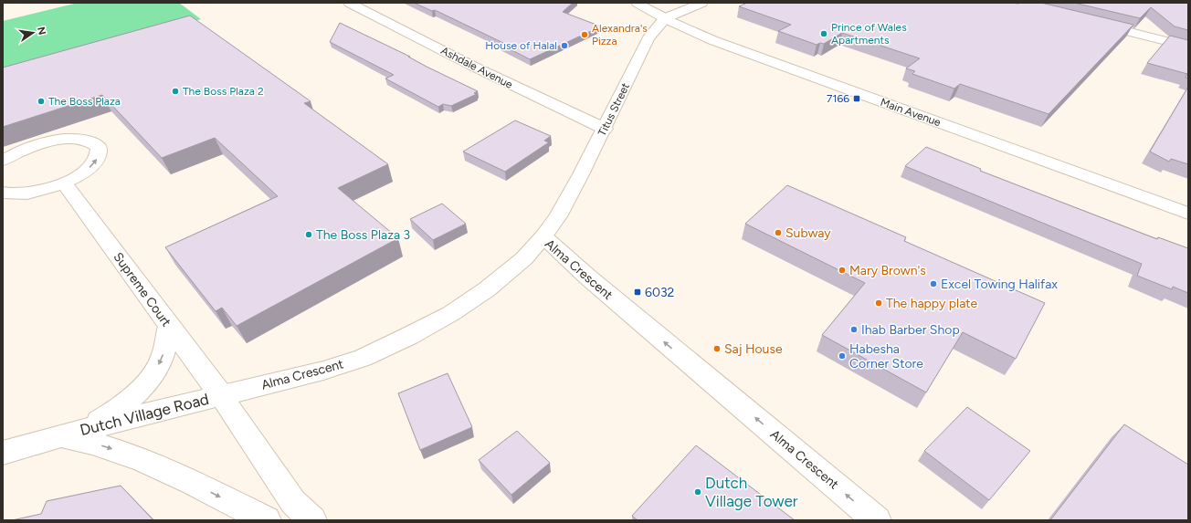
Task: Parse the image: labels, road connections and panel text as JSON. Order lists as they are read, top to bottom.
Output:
{
  "streets": {
    "street": [
      "Ashdale Avenue",
      "Titus Street",
      "Main Avenue",
      "Alma Crescent",
      "Supreme Court",
      "Dutch Village Road"
    ]
  },
  "crossings": [
    ["Ashdale Avenue", "Titus Street"],
    ["Titus Street", "Main Avenue"],
    ["Titus Street", "Alma Crescent"],
    ["Alma Crescent", "Supreme Court"],
    ["Alma Crescent", "Dutch Village Road"],
    ["Supreme Court", "Dutch Village Road"]
  ],
  "one_way": ["Alma Crescent"],
  "places": {
    "other": [
      "Prince of Wales Apartments",
      "Alexandra's Pizza",
      "House of Halal",
      "The Boss Plaza 2",
      "The Boss Plaza",
      "Subway",
      "The Boss Plaza 3",
      "Mary Brown's",
      "Excel Towing Halifax",
      "The happy plate",
      "Ihab Barber Shop",
      "Saj House",
      "Habesha Corner Store",
      "Dutch Village Tower"
    ],
    "transit": ["7166", "6032"]
  },
  "north": "right"
}
